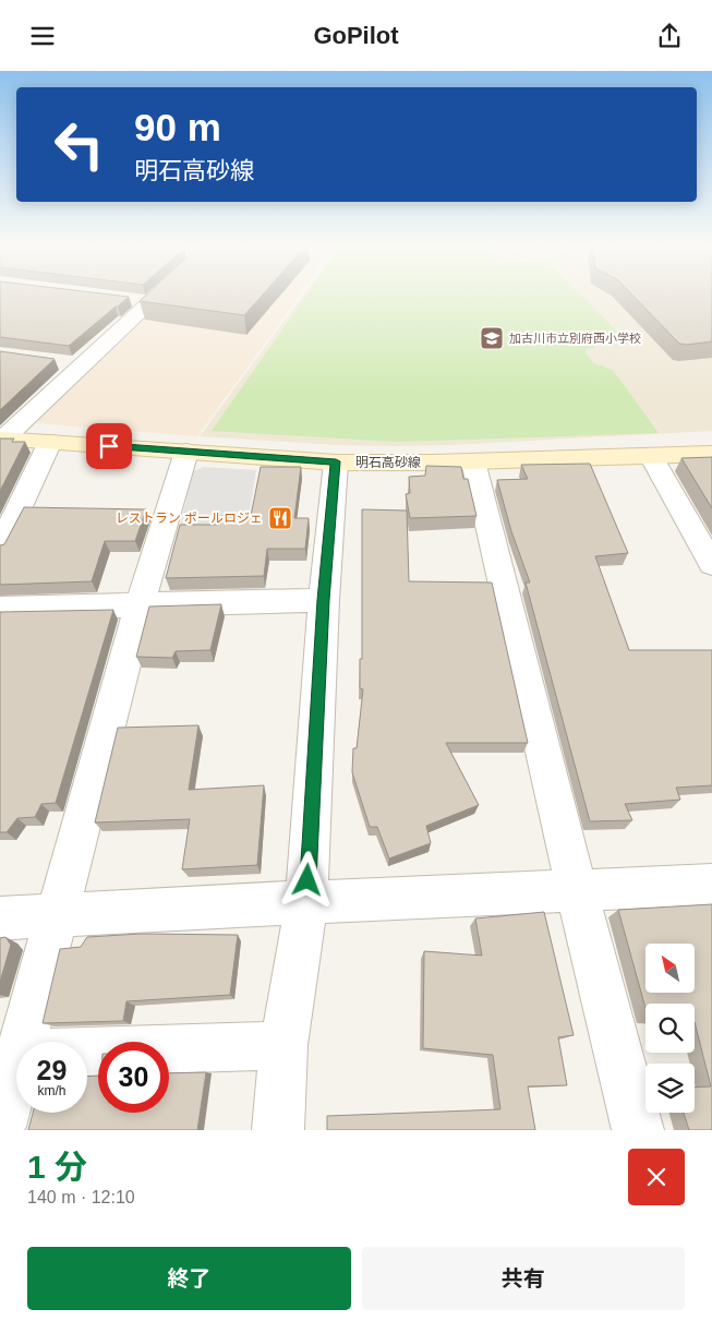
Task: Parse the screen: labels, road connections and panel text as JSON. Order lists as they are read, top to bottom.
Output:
{
  "streets": {
    "main road": ["明石高砂線"]
  },
  "places": {
    "school or university": ["加古川市立別府西小学校"],
    "restaurant": ["レストラン ポールロジェ"]
  },
  "north": "top left",
  "page": {
    "header": "GoPilot",
    "turn": ["90 m", "明石高砂線"],
    "speed": "29 km/h",
    "limit": "30",
    "heading": ["1 分", "140 m · 12:10"],
    "buttons": ["終了", "共有"]
  }
}
